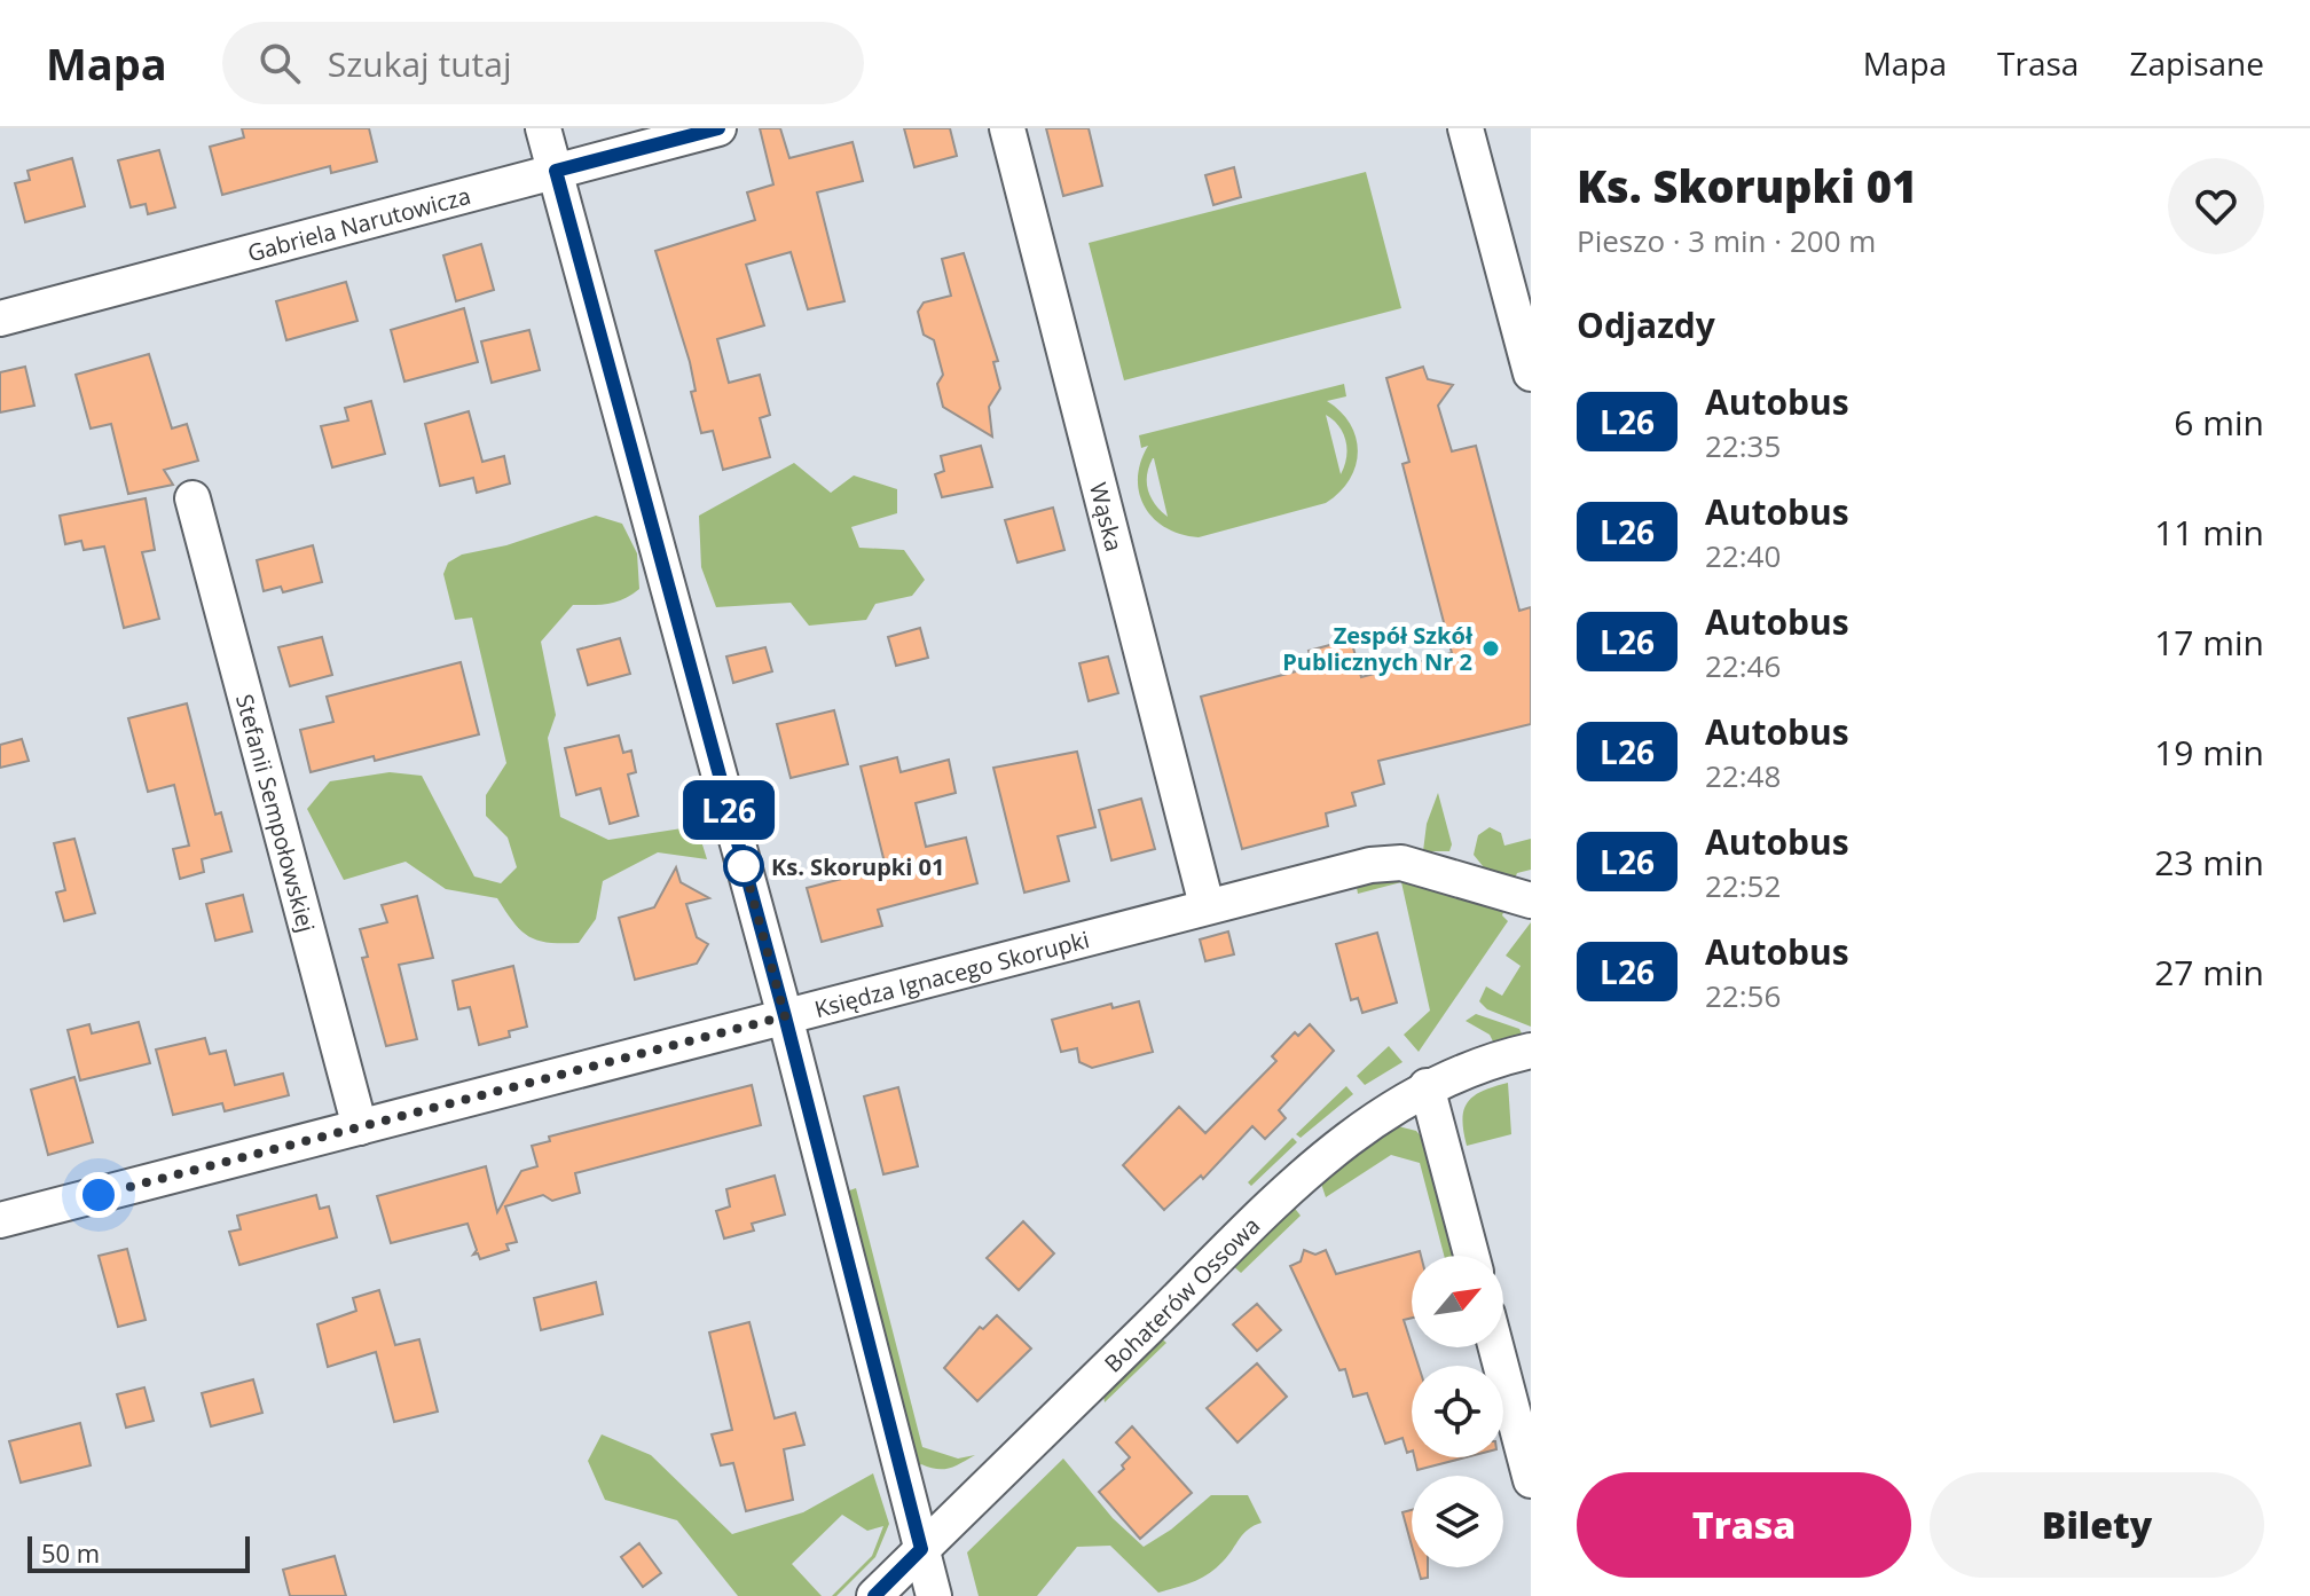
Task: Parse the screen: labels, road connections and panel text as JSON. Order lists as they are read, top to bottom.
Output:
{
  "streets": {
    "street": [
      "Gabriela Narutowicza",
      "Wąska",
      "Stefanii Sempołowskiej",
      "Księdza Ignacego Skorupki",
      "Bohaterów Ossowa"
    ]
  },
  "crossings": [
    ["Wąska", "Księdza Ignacego Skorupki"],
    ["Stefanii Sempołowskiej", "Księdza Ignacego Skorupki"]
  ],
  "places": ["Zespół Szkół Publicznych Nr 2", "Ks. Skorupki 01"],
  "lines": ["bus line L26"],
  "scale_bar": "50 m",
  "north": "top right",
  "page": {
    "header": "Mapa",
    "search": "Szukaj tutaj",
    "nav": ["Mapa", "Trasa", "Zapisane"],
    "on_map": "L26",
    "heading": [
      ["Ks. Skorupki 01", "Pieszo · 3 min · 200 m"],
      "Odjazdy"
    ],
    "list": [
      {
        "mark": "L26",
        "name": "Autobus",
        "note": "22:35",
        "value": "6 min"
      },
      {
        "mark": "L26",
        "name": "Autobus",
        "note": "22:40",
        "value": "11 min"
      },
      {
        "mark": "L26",
        "name": "Autobus",
        "note": "22:46",
        "value": "17 min"
      },
      {
        "mark": "L26",
        "name": "Autobus",
        "note": "22:48",
        "value": "19 min"
      },
      {
        "mark": "L26",
        "name": "Autobus",
        "note": "22:52",
        "value": "23 min"
      },
      {
        "mark": "L26",
        "name": "Autobus",
        "note": "22:56",
        "value": "27 min"
      }
    ],
    "buttons": ["Trasa", "Bilety"],
    "scale": "50 m"
  }
}
